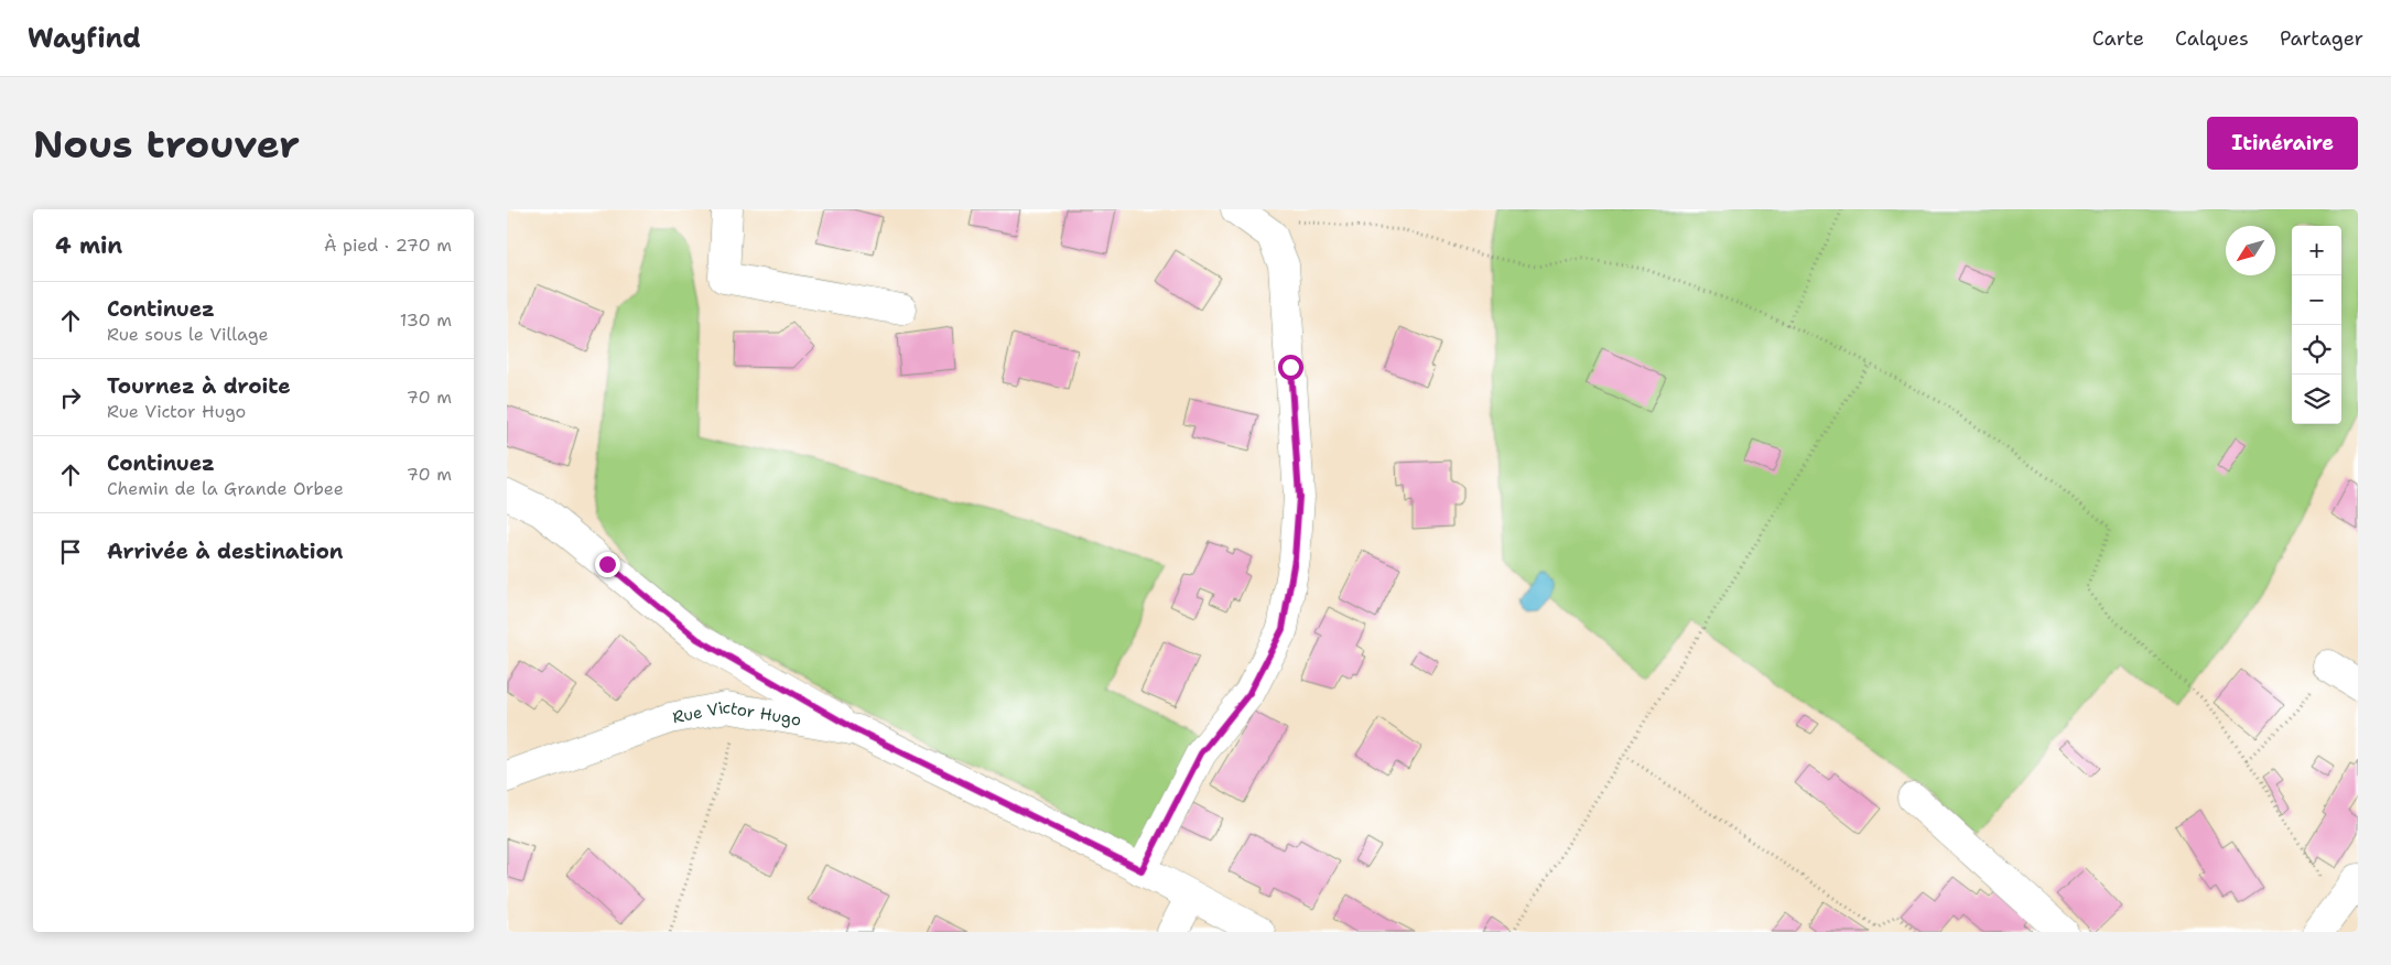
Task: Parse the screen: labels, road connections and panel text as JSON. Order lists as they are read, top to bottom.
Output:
{
  "streets": {
    "street": ["Rue Victor Hugo"]
  },
  "north": "bottom left",
  "page": {
    "header": "Wayfind",
    "nav": ["Carte", "Calques", "Partager"],
    "buttons": "Itinéraire",
    "title": "Nous trouver",
    "heading": ["4 min", "À pied · 270 m"],
    "map_buttons": ["+", "−"],
    "list": [
      ["Continuez", "Rue sous le Village", "130 m"],
      ["Tournez à droite", "Rue Victor Hugo", "70 m"],
      ["Continuez", "Chemin de la Grande Orbee", "70 m"],
      "Arrivée à destination"
    ]
  }
}
